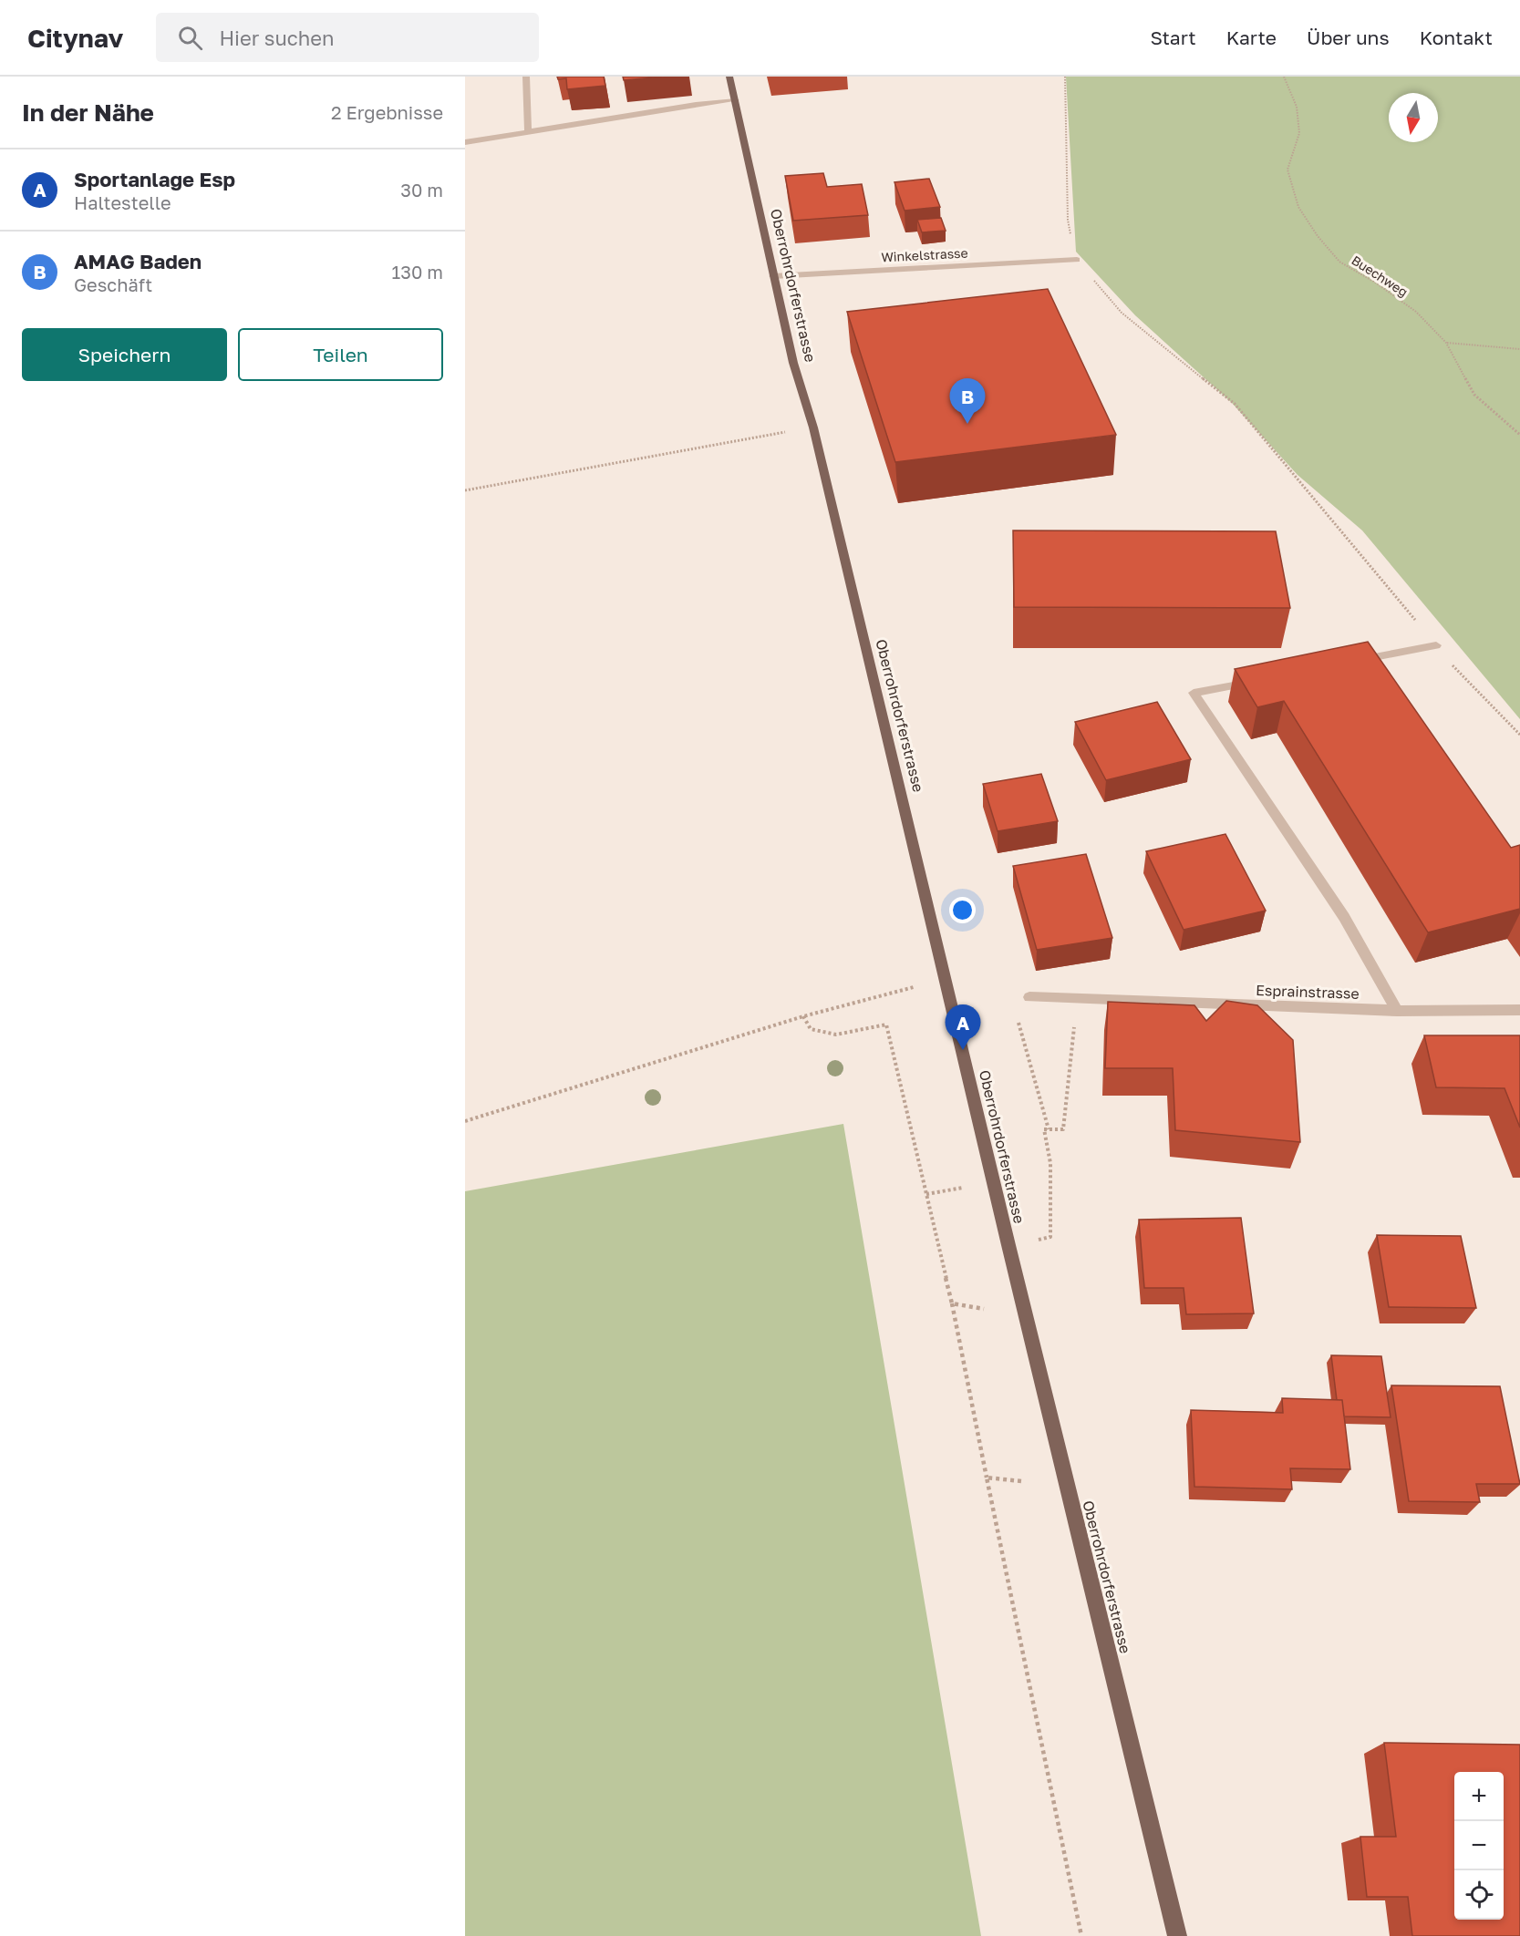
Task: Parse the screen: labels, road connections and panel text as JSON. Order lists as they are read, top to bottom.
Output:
{
  "streets": {
    "main road": ["Oberrohrdorferstrasse"],
    "street": ["Winkelstrasse", "Esprainstrasse"],
    "path": ["Buechweg"]
  },
  "crossings": [
    ["Winkelstrasse", "Oberrohrdorferstrasse"]
  ],
  "north": "bottom",
  "page": {
    "header": "Citynav",
    "search": "Hier suchen",
    "nav": [
      "Start",
      "Karte",
      "Über uns",
      "Kontakt"
    ],
    "heading": ["In der Nähe", "2 Ergebnisse"],
    "list": [
      {
        "mark": "A",
        "name": "Sportanlage Esp",
        "note": "Haltestelle",
        "value": "30 m"
      },
      {
        "mark": "B",
        "name": "AMAG Baden",
        "note": "Geschäft",
        "value": "130 m"
      }
    ],
    "buttons": ["Speichern", "Teilen"],
    "pins": ["B", "A"],
    "map_buttons": ["+", "−"]
  }
}
